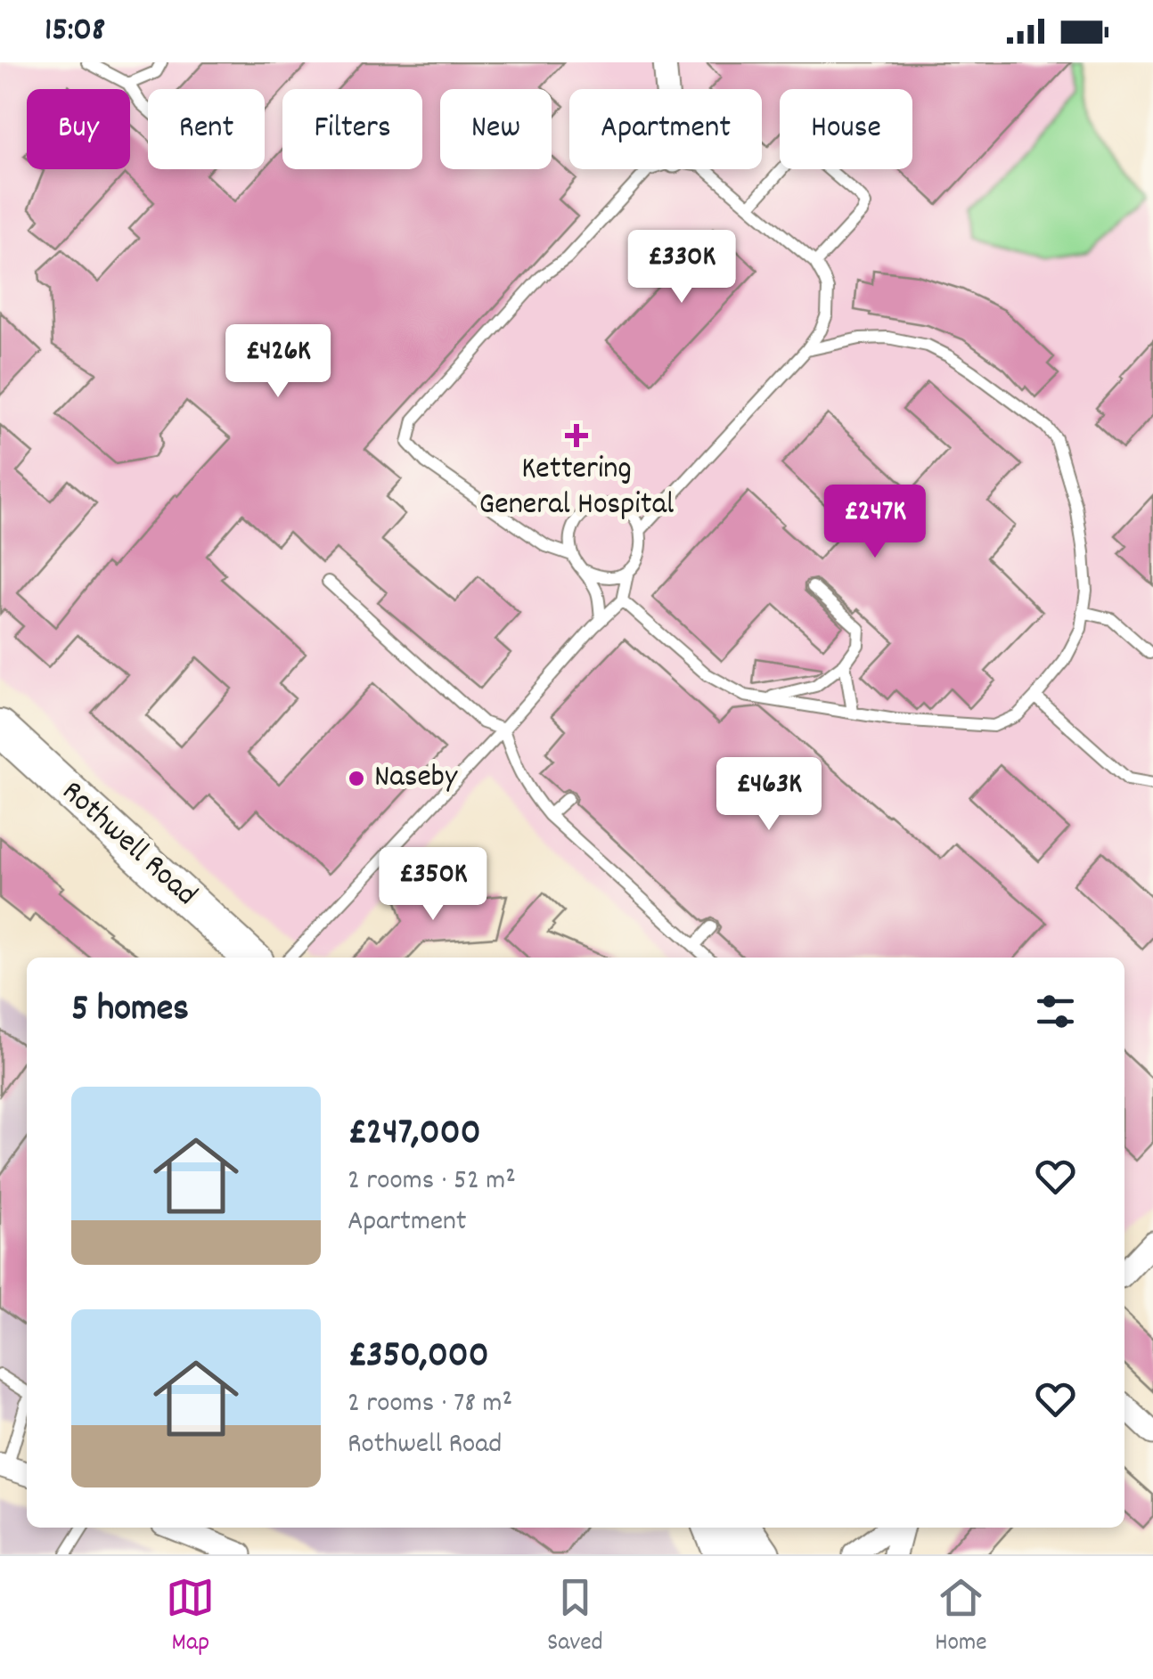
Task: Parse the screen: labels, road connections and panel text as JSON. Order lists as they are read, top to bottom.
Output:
{
  "streets": {
    "main road": ["Rothwell Road"]
  },
  "places": {
    "health": ["Kettering General Hospital"],
    "other": ["Naseby"]
  },
  "page": {
    "status": "15:08",
    "chip": [
      "Buy",
      "Rent",
      "Filters",
      "New",
      "Apartment",
      "House"
    ],
    "price": [
      "£330K",
      "£426K",
      "£247K",
      "£463K",
      "£350K"
    ],
    "heading": "5 homes",
    "list": [
      {
        "name": "£247,000",
        "note": "2 rooms · 52 m² · Apartment"
      },
      {
        "name": "£350,000",
        "note": "2 rooms · 78 m² · Rothwell Road"
      }
    ],
    "tabs": ["Map", "Saved", "Home"]
  }
}
